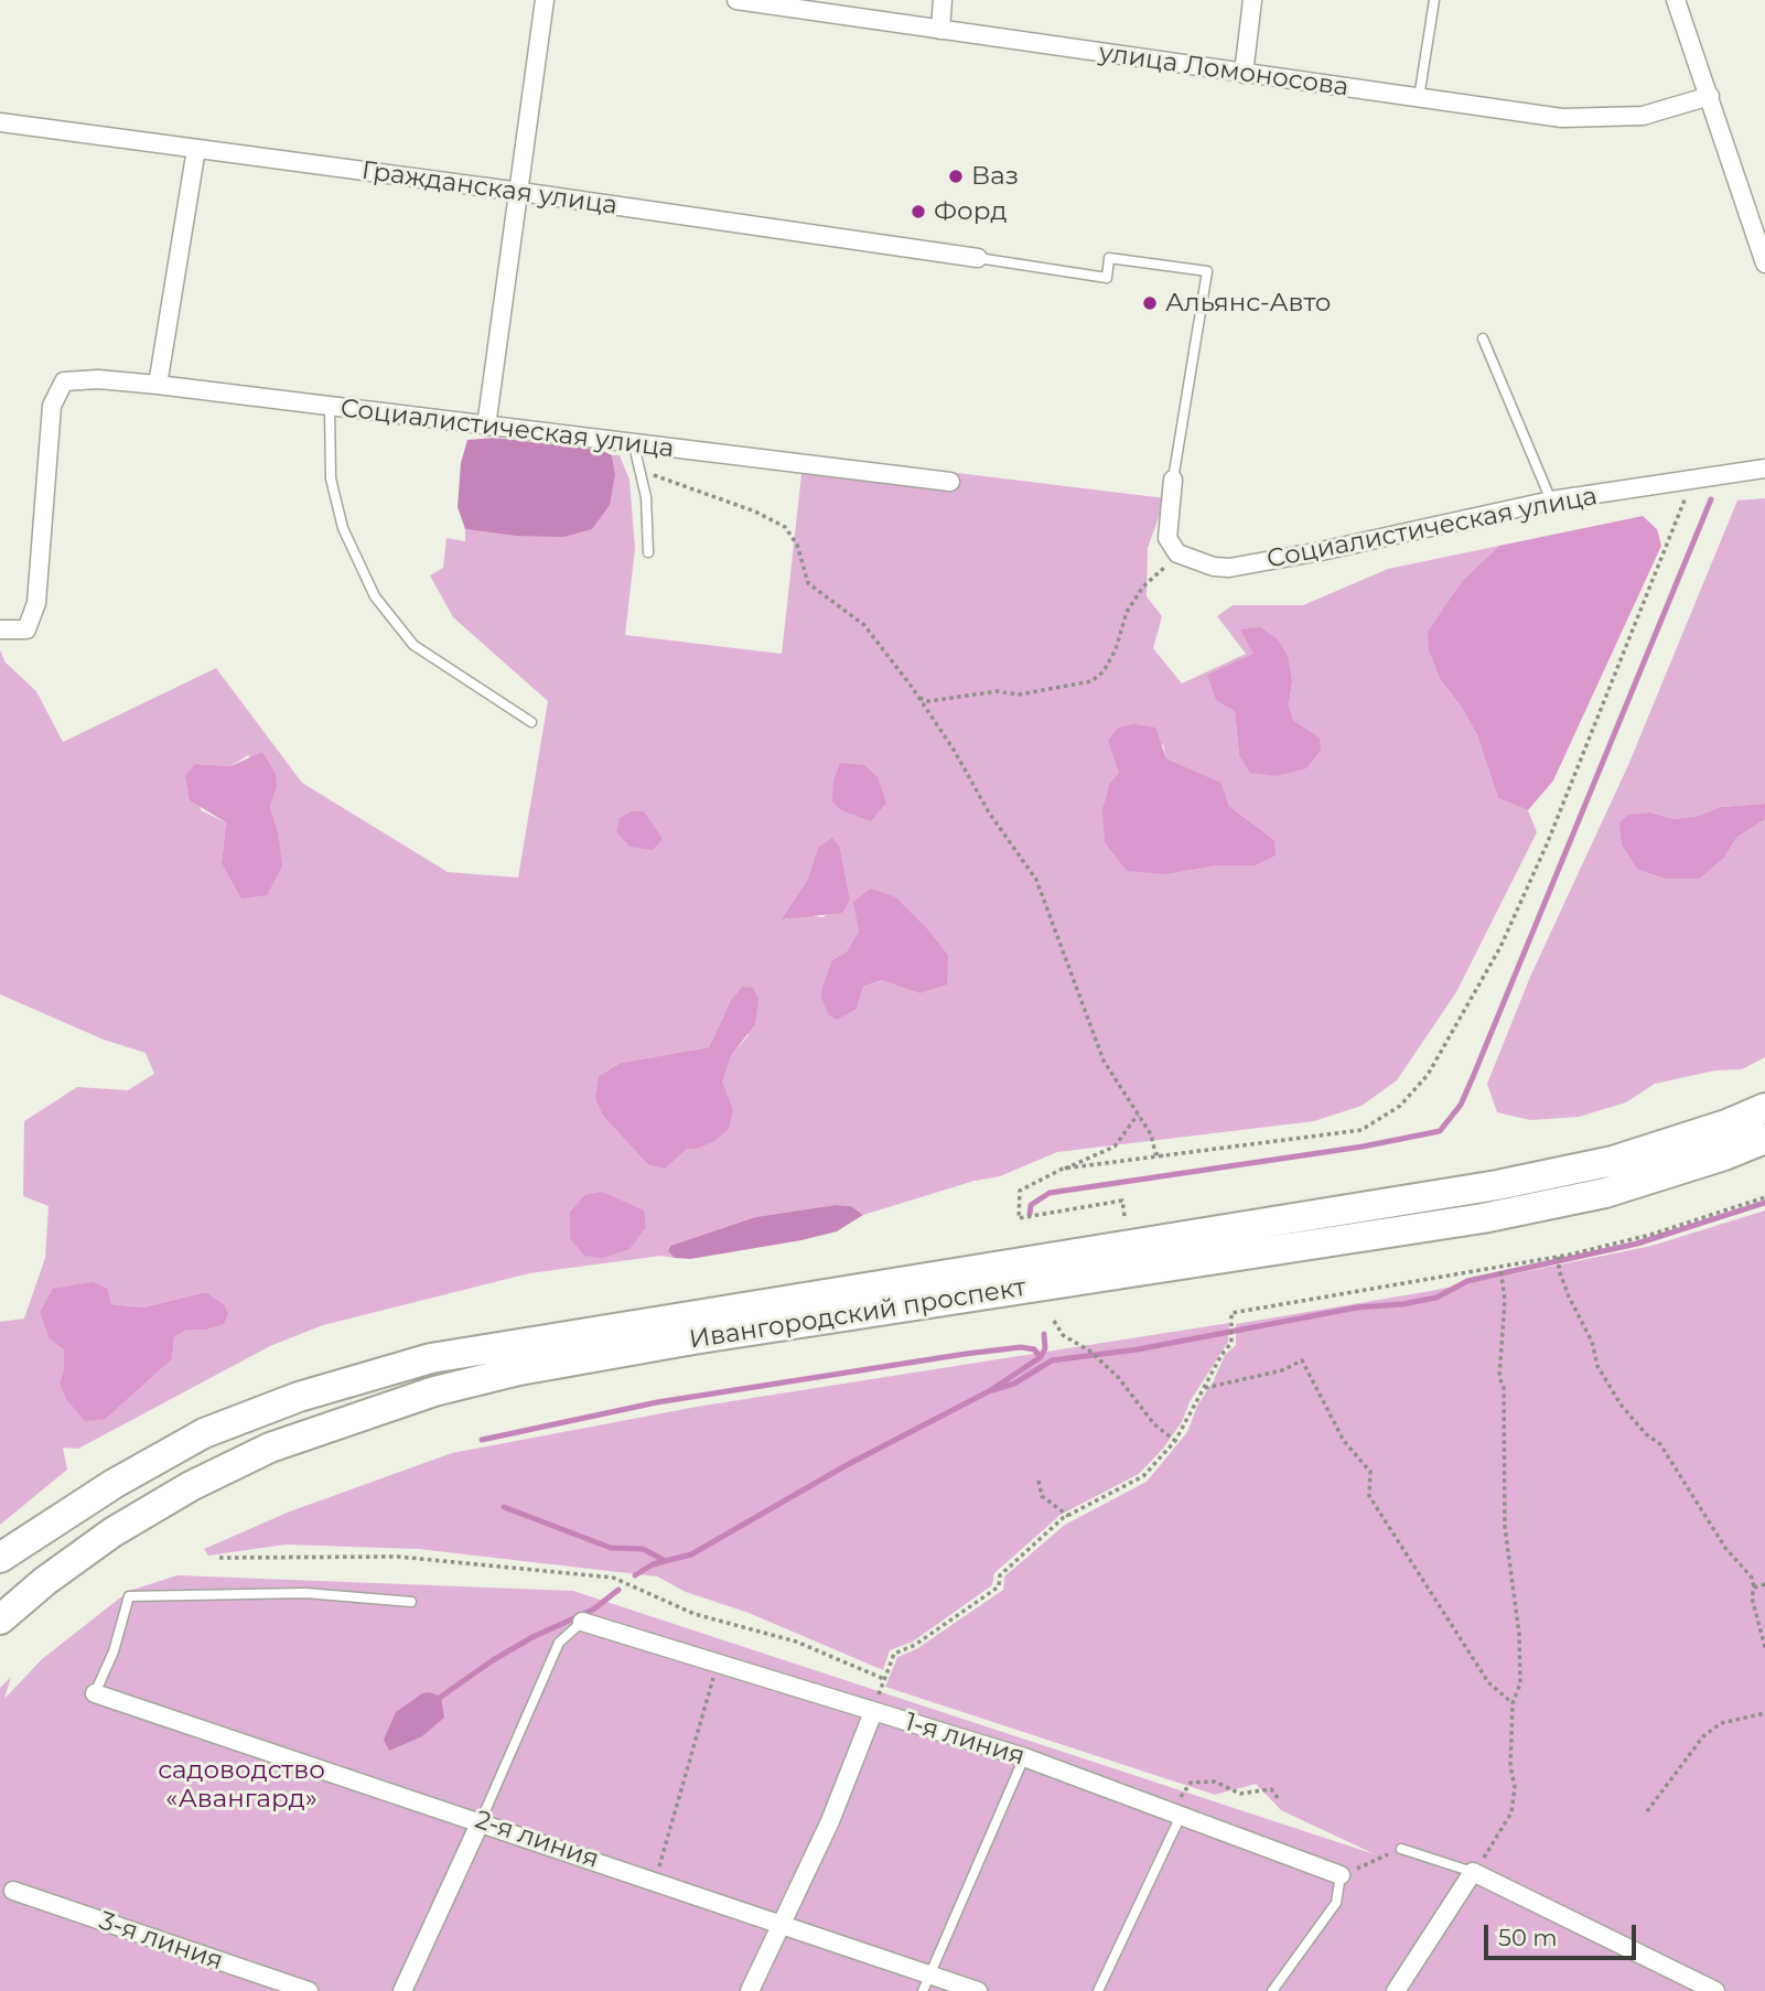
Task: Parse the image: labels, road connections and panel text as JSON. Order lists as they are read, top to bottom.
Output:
{
  "streets": {
    "highway": ["Ивангородский проспект"],
    "street": [
      "улица Ломоносова",
      "Гражданская улица",
      "Социалистическая улица",
      "1-я линия",
      "2-я линия",
      "3-я линия"
    ]
  },
  "parks": ["садоводство «Авангард»"],
  "places": ["Ваз", "Форд", "Альянс-Авто"],
  "scale_bar": "50 m"
}
